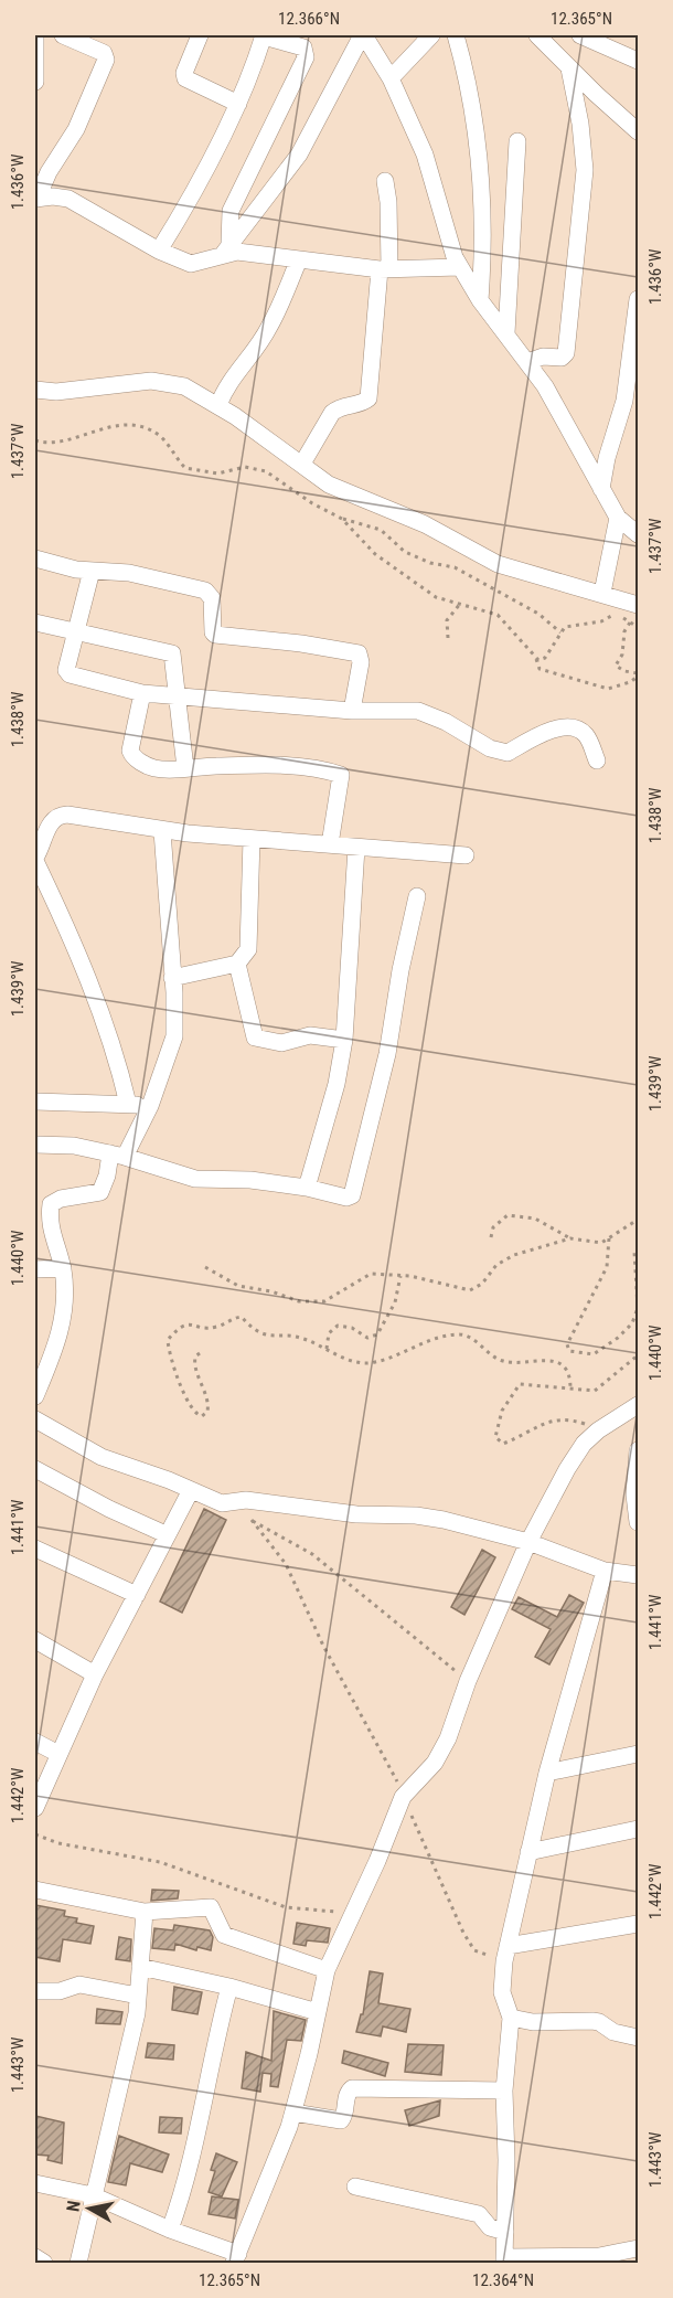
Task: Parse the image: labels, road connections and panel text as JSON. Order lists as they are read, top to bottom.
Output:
{
  "north": "left",
  "coordinates": [
    "12.366°N",
    "12.365°N",
    "1.436°W",
    "1.437°W",
    "1.438°W",
    "1.439°W",
    "1.440°W",
    "1.441°W",
    "1.442°W",
    "1.443°W",
    "12.364°N"
  ]
}
